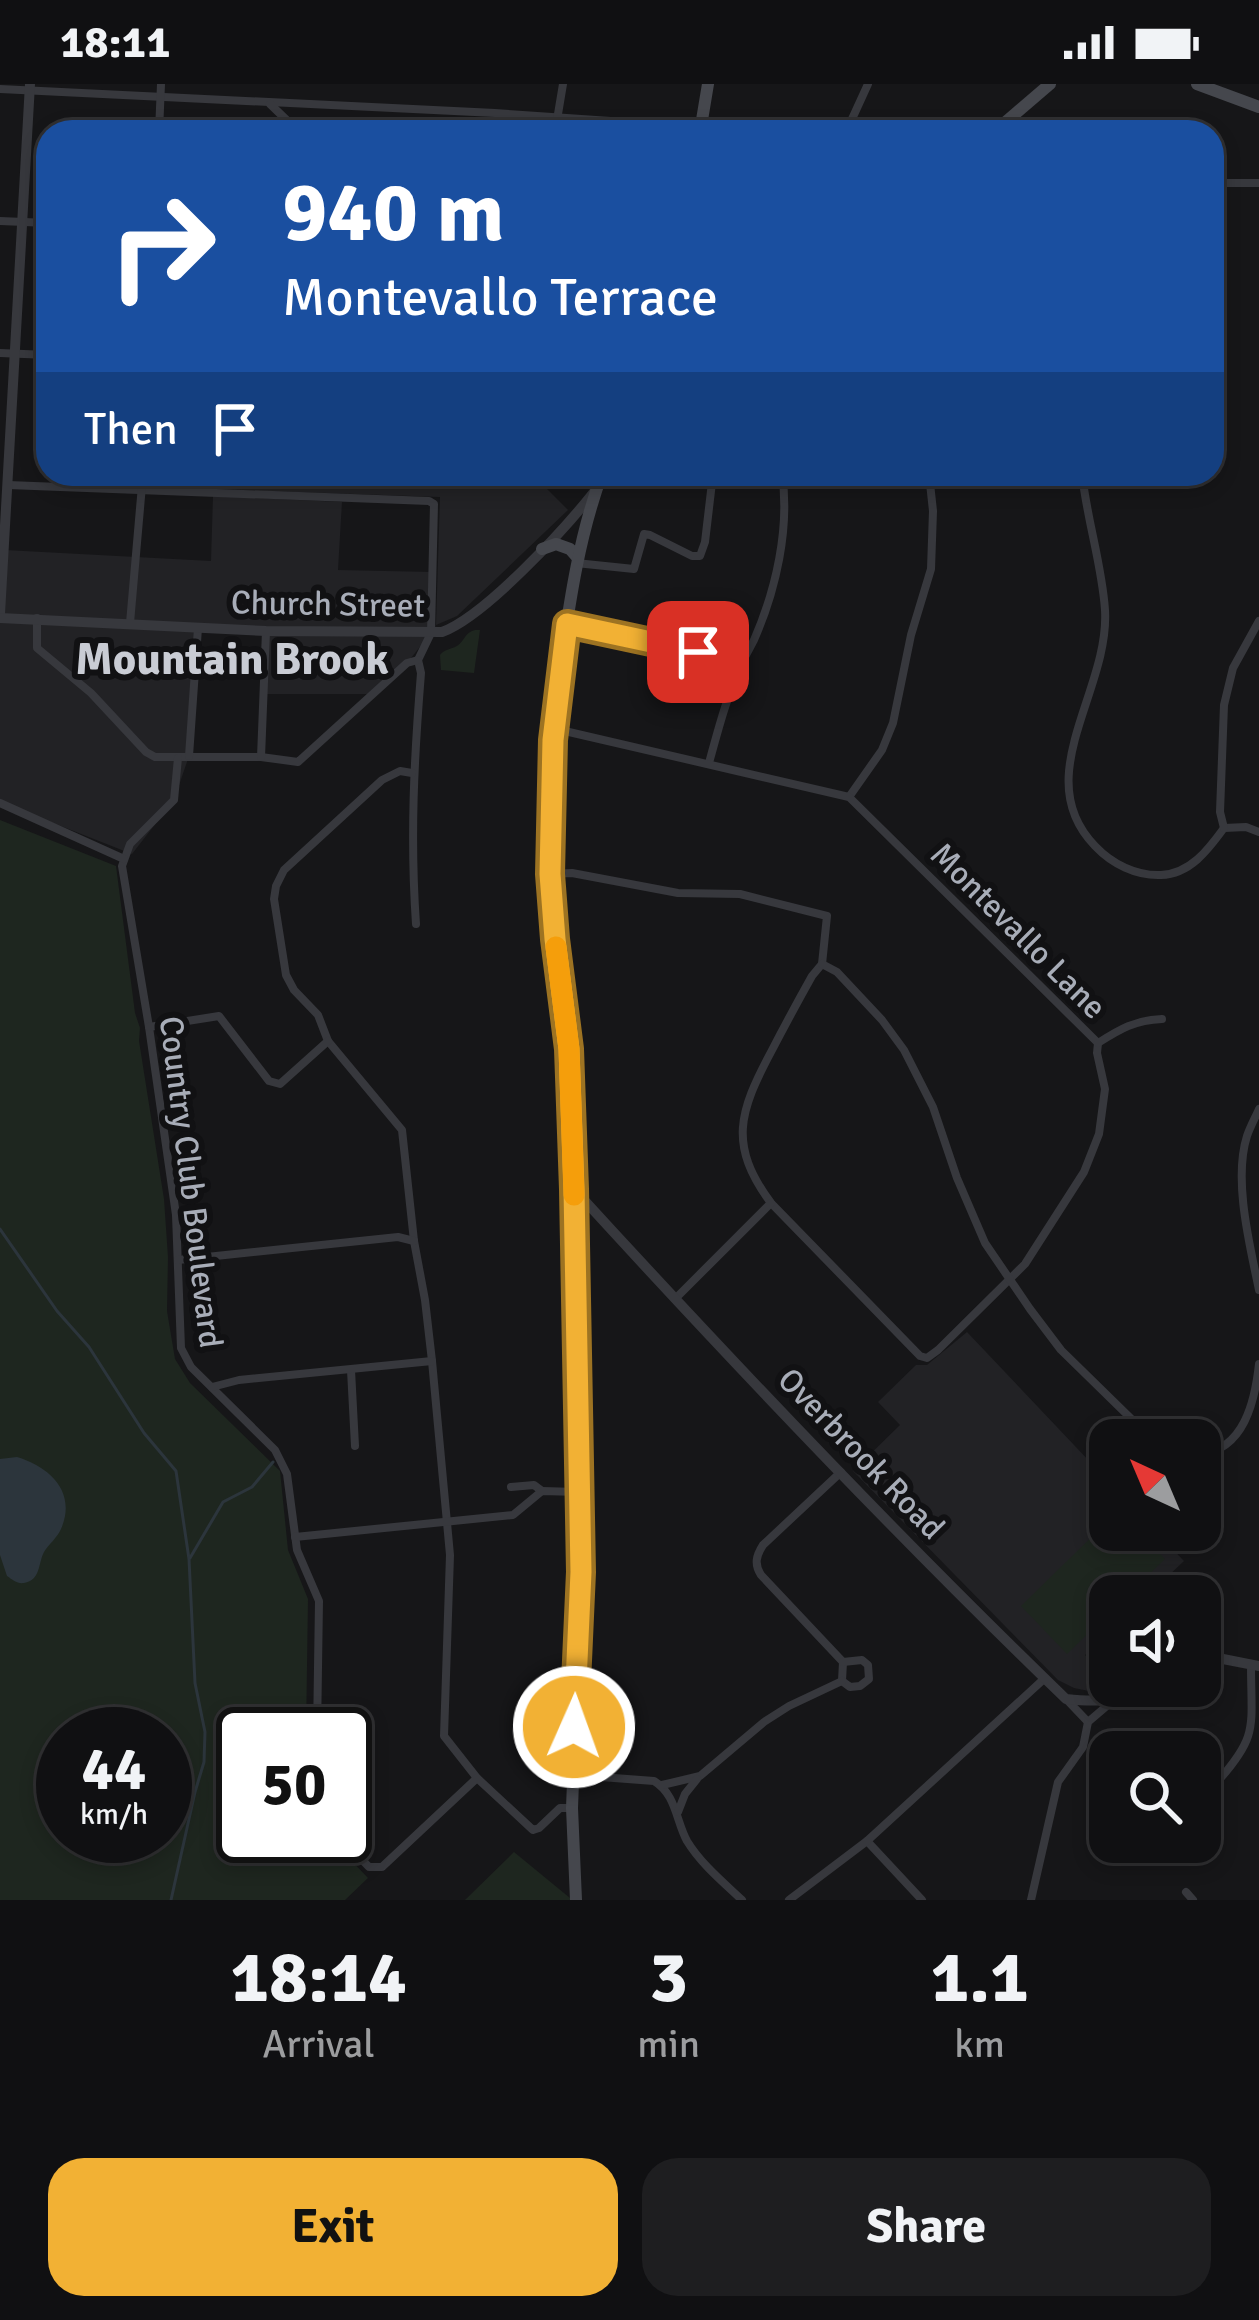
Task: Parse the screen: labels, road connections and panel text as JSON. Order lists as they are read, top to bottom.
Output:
{
  "streets": {
    "street": [
      "Church Street",
      "Montevallo Lane",
      "Country Club Boulevard",
      "Overbrook Road"
    ]
  },
  "districts": ["Mountain Brook"],
  "north": "top left",
  "page": {
    "status": "18:11",
    "turn": ["940 m", "Montevallo Terrace"],
    "then": "Then",
    "speed": "44 km/h",
    "limit": "50",
    "eta": [
      "18:14",
      "Arrival",
      "3",
      "min",
      "1.1",
      "km"
    ],
    "buttons": ["Exit", "Share"]
  }
}
